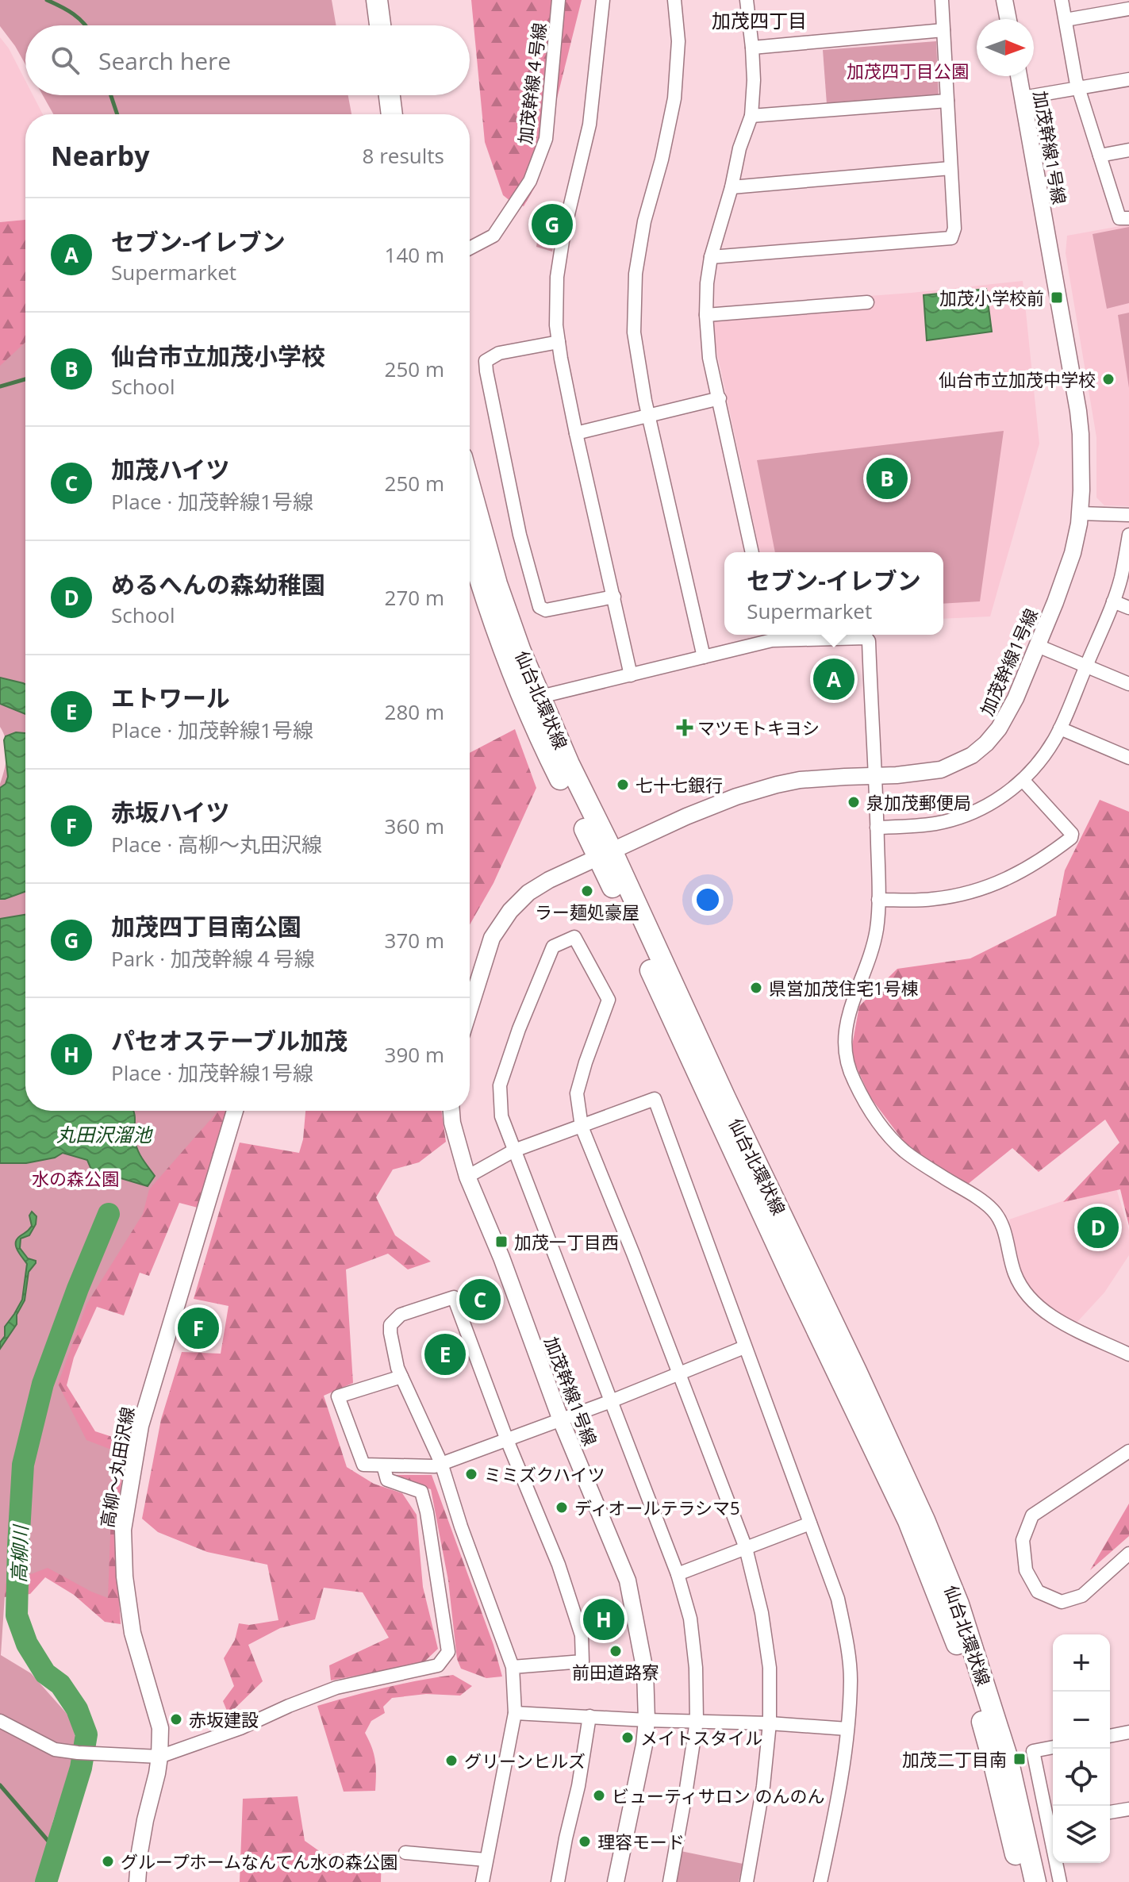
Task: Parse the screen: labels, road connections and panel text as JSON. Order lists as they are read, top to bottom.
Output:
{
  "streets": {
    "main road": ["仙台北環状線"],
    "street": ["加茂幹線４号線", "加茂幹線1号線", "高柳～丸田沢線"]
  },
  "crossings": [
    ["加茂幹線1号線", "仙台北環状線"]
  ],
  "districts": ["加茂四丁目"],
  "water": ["丸田沢溜池", "高柳川"],
  "parks": ["加茂四丁目公園", "水の森公園"],
  "places": {
    "transit": ["加茂小学校前", "加茂一丁目西", "加茂二丁目南"],
    "other": [
      "仙台市立加茂中学校",
      "七十七銀行",
      "泉加茂郵便局",
      "ラー麺処豪屋",
      "県営加茂住宅1号棟",
      "ミミズクハイツ",
      "ディオールテラシマ5",
      "前田道路寮",
      "赤坂建設",
      "メイトスタイル",
      "グリーンヒルズ",
      "ビューティサロン のんのん",
      "理容モード",
      "グループホームなんてん水の森公園"
    ],
    "health": ["マツモトキヨシ"]
  },
  "north": "right",
  "page": {
    "search": "Search here",
    "heading": ["Nearby", "8 results"],
    "list": [
      {
        "mark": "A",
        "name": "セブン-イレブン",
        "note": "Supermarket",
        "value": "140 m"
      },
      {
        "mark": "B",
        "name": "仙台市立加茂小学校",
        "note": "School",
        "value": "250 m"
      },
      {
        "mark": "C",
        "name": "加茂ハイツ",
        "note": "Place · 加茂幹線1号線",
        "value": "250 m"
      },
      {
        "mark": "D",
        "name": "めるへんの森幼稚園",
        "note": "School",
        "value": "270 m"
      },
      {
        "mark": "E",
        "name": "エトワール",
        "note": "Place · 加茂幹線1号線",
        "value": "280 m"
      },
      {
        "mark": "F",
        "name": "赤坂ハイツ",
        "note": "Place · 高柳～丸田沢線",
        "value": "360 m"
      },
      {
        "mark": "G",
        "name": "加茂四丁目南公園",
        "note": "Park · 加茂幹線４号線",
        "value": "370 m"
      },
      {
        "mark": "H",
        "name": "パセオステーブル加茂",
        "note": "Place · 加茂幹線1号線",
        "value": "390 m"
      }
    ],
    "pins": [
      "G",
      "B",
      "A",
      "D",
      "C",
      "F",
      "E",
      "H"
    ],
    "popup": ["セブン-イレブン", "Supermarket"],
    "map_buttons": ["+", "−"]
  }
}
